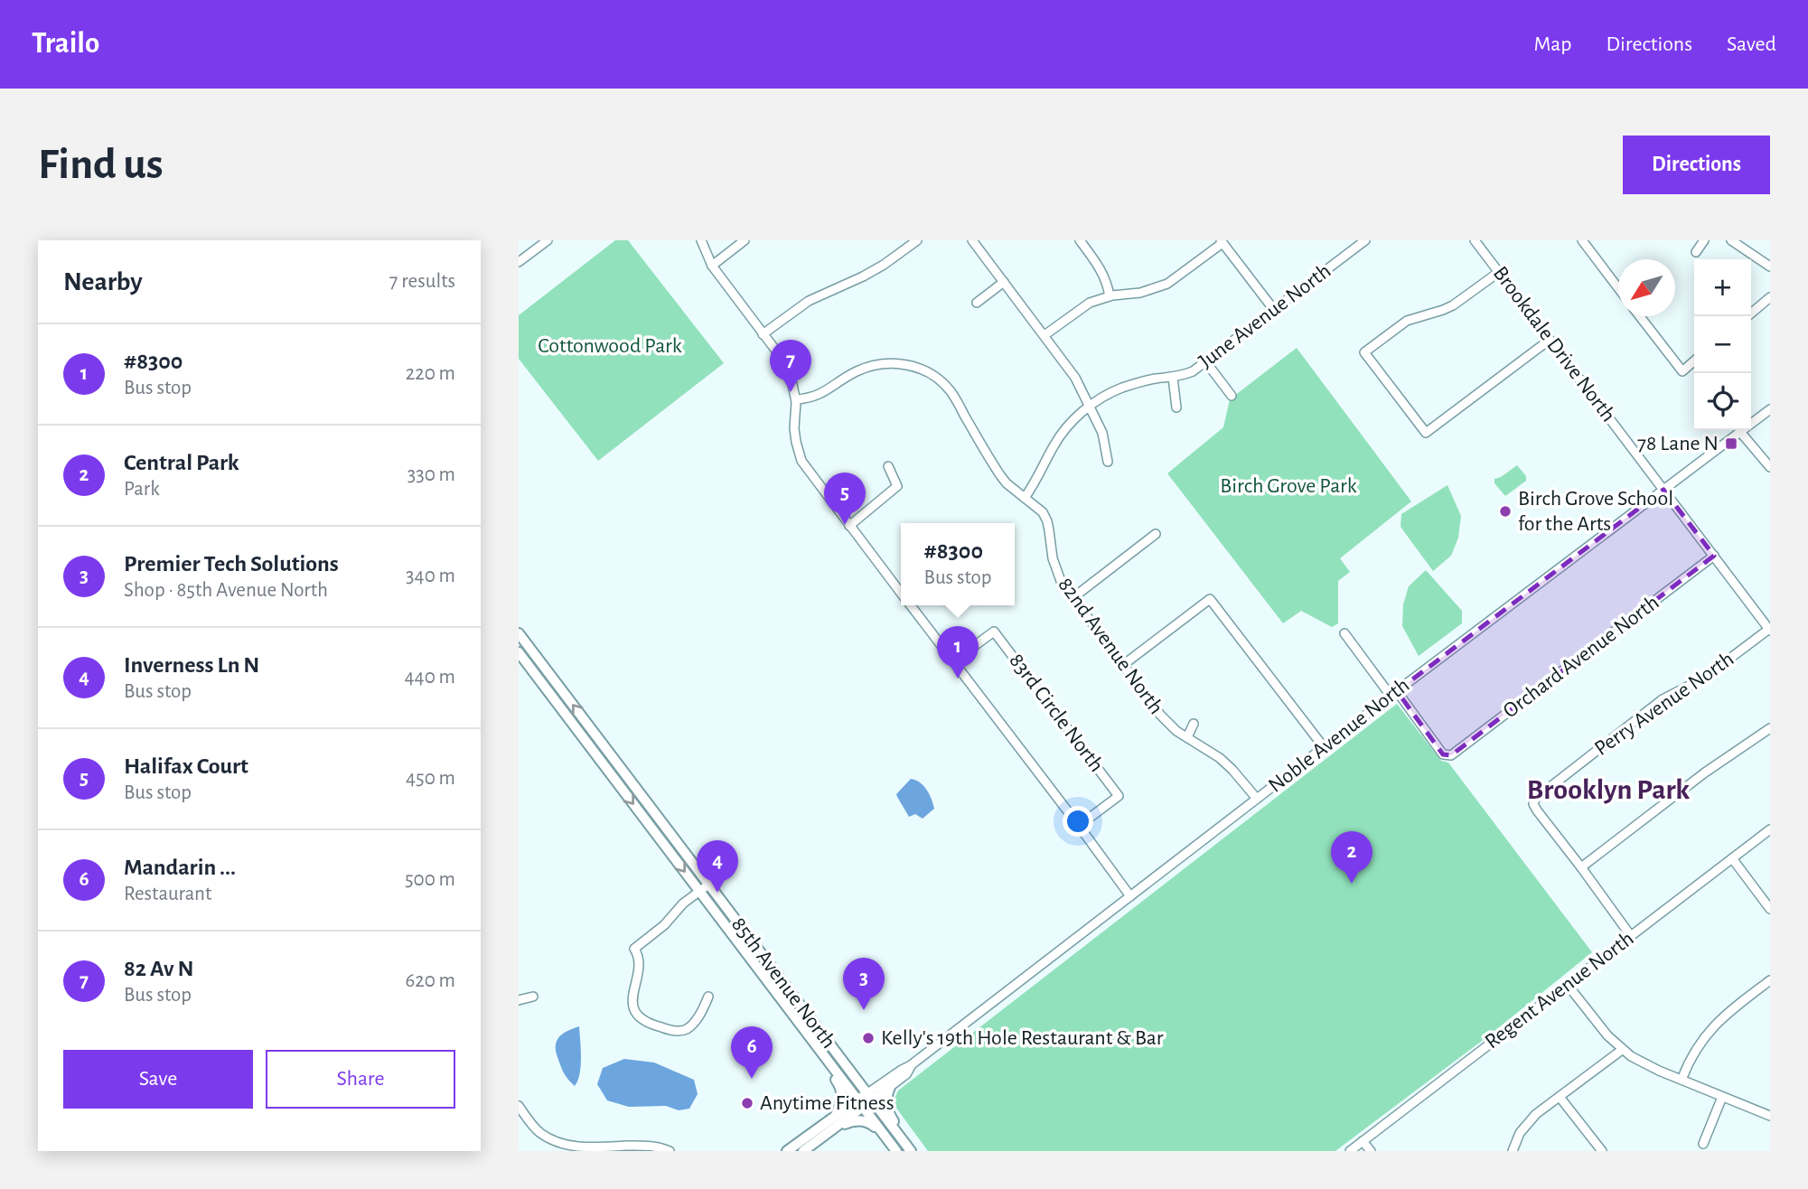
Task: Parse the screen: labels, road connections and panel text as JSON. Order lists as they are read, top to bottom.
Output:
{
  "streets": {
    "main road": ["85th Avenue North"],
    "street": [
      "June Avenue North",
      "Brookdale Drive North",
      "82nd Avenue North",
      "Orchard Avenue North",
      "Perry Avenue North",
      "83rd Circle North",
      "Noble Avenue North",
      "Regent Avenue North"
    ]
  },
  "crossings": [
    ["June Avenue North", "82nd Avenue North"],
    ["Brookdale Drive North", "Orchard Avenue North"],
    ["Brookdale Drive North", "Perry Avenue North"],
    ["Brookdale Drive North", "Noble Avenue North"],
    ["82nd Avenue North", "Noble Avenue North"],
    ["Orchard Avenue North", "Noble Avenue North"],
    ["Noble Avenue North", "85th Avenue North"]
  ],
  "districts": ["Brooklyn Park"],
  "parks": ["Cottonwood Park", "Birch Grove Park"],
  "places": {
    "transit": ["78 Lane N"],
    "other": ["Birch Grove School for the Arts", "Kelly's 19th Hole Restaurant & Bar", "Anytime Fitness"]
  },
  "north": "bottom left",
  "page": {
    "header": "Trailo",
    "nav": ["Map", "Directions", "Saved"],
    "buttons": [
      "Directions",
      ["Save", "Share"]
    ],
    "title": "Find us",
    "heading": ["Nearby", "7 results"],
    "map_buttons": ["+", "−"],
    "list": [
      {
        "mark": "1",
        "name": "#8300",
        "note": "Bus stop",
        "value": "220 m"
      },
      {
        "mark": "2",
        "name": "Central Park",
        "note": "Park",
        "value": "330 m"
      },
      {
        "mark": "3",
        "name": "Premier Tech Solutions",
        "note": "Shop · 85th Avenue North",
        "value": "340 m"
      },
      {
        "mark": "4",
        "name": "Inverness Ln N",
        "note": "Bus stop",
        "value": "440 m"
      },
      {
        "mark": "5",
        "name": "Halifax Court",
        "note": "Bus stop",
        "value": "450 m"
      },
      {
        "mark": "6",
        "name": "Mandarin ...",
        "note": "Restaurant",
        "value": "500 m"
      },
      {
        "mark": "7",
        "name": "82 Av N",
        "note": "Bus stop",
        "value": "620 m"
      }
    ],
    "pins": [
      "7",
      "5",
      "1",
      "2",
      "4",
      "3",
      "6"
    ],
    "popup": ["#8300", "Bus stop"]
  }
}
